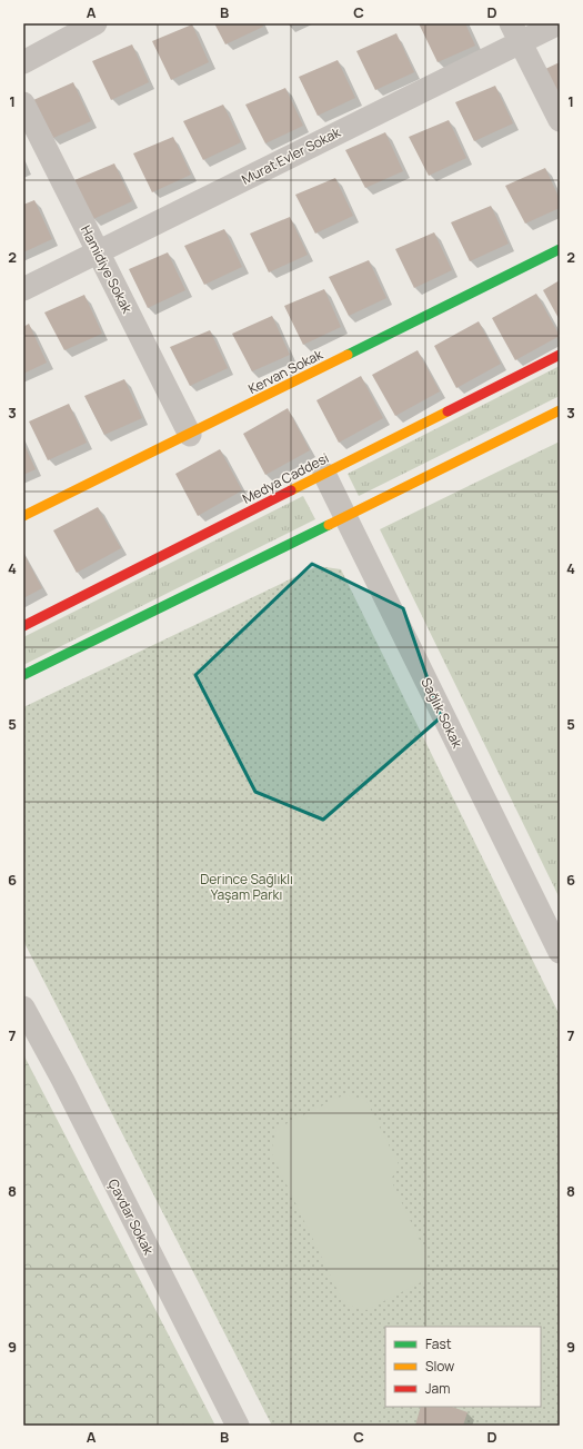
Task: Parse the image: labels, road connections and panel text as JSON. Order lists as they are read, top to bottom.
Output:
{
  "streets": {
    "main road": ["Kervan Sokak", "Medya Caddesi"],
    "street": [
      "Murat Evler Sokak",
      "Hamidiye Sokak",
      "Sağlık Sokak",
      "Çavdar Sokak"
    ]
  },
  "crossings": [
    ["Murat Evler Sokak", "Hamidiye Sokak"],
    ["Hamidiye Sokak", "Kervan Sokak"],
    ["Medya Caddesi", "Sağlık Sokak"]
  ],
  "parks": ["Derince Sağlıklı Yaşam Parkı"],
  "legend": ["Fast", "Slow", "Jam"],
  "grid": {
    "columns": [
      "A",
      "B",
      "C",
      "D"
    ],
    "rows": [
      "1",
      "2",
      "3",
      "4",
      "5",
      "6",
      "7",
      "8",
      "9"
    ]
  }
}
